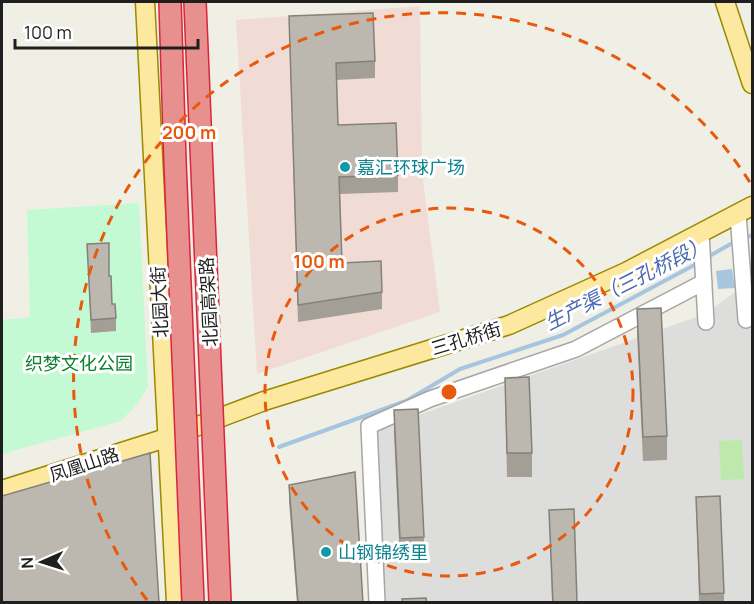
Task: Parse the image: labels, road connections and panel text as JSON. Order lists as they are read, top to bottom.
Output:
{
  "streets": {
    "highway": ["北园高架路"],
    "main road": ["北园大街", "三孔桥街", "凤凰山路"]
  },
  "crossings": [
    ["北园大街", "三孔桥街"],
    ["北园大街", "凤凰山路"],
    ["三孔桥街", "凤凰山路"]
  ],
  "water": ["生产渠（三孔桥段）"],
  "parks": ["织梦文化公园"],
  "places": ["嘉汇环球广场", "山钢锦绣里"],
  "scale_bar": "100 m",
  "north": "left",
  "rings": ["200 m", "100 m"]
}
